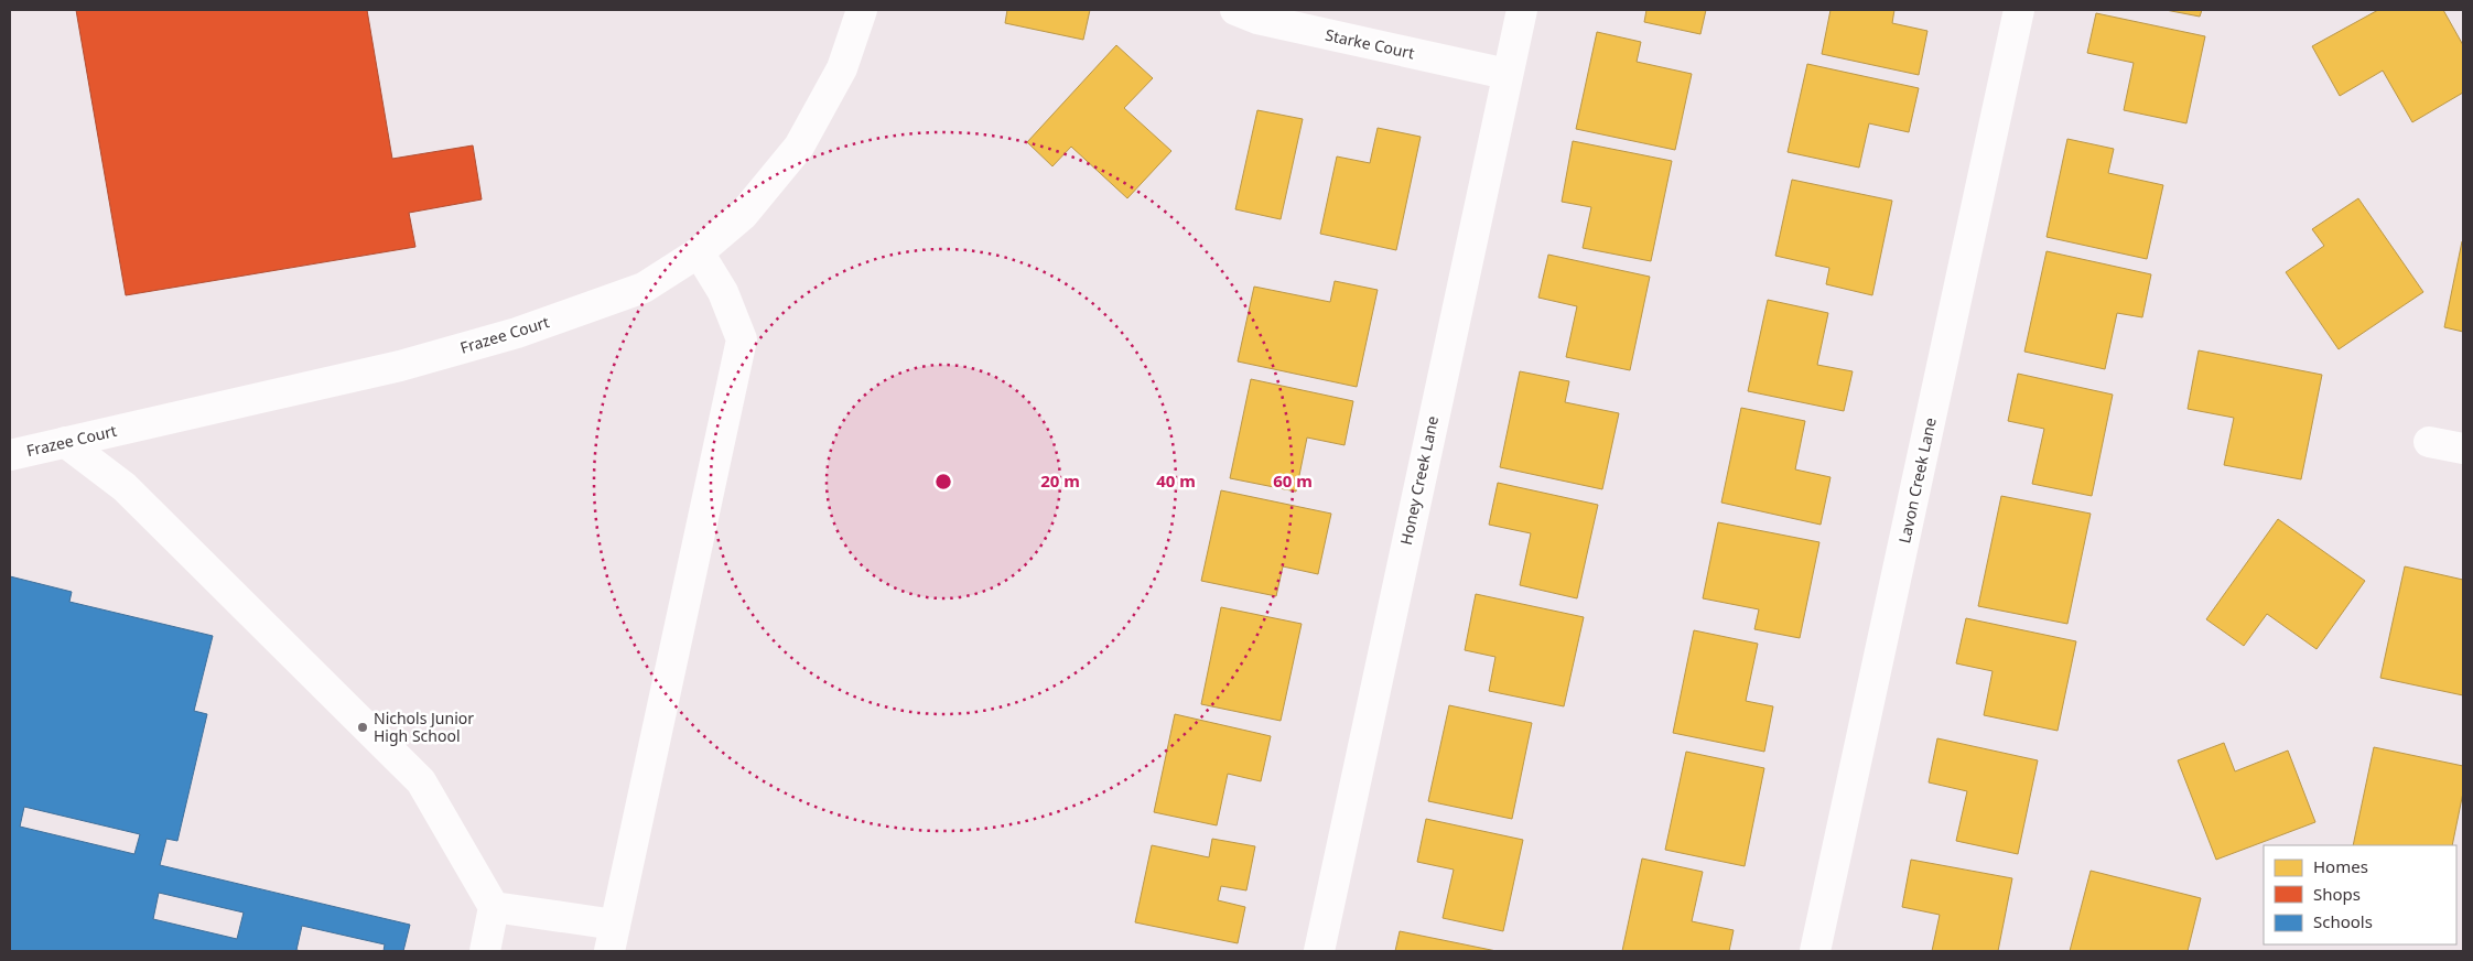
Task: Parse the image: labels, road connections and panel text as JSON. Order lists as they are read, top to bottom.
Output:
{
  "streets": {
    "street": [
      "Starke Court",
      "Frazee Court",
      "Honey Creek Lane",
      "Lavon Creek Lane"
    ]
  },
  "crossings": [
    ["Starke Court", "Honey Creek Lane"]
  ],
  "places": ["Nichols Junior High School"],
  "legend": ["Homes", "Shops", "Schools"],
  "rings": ["20 m", "40 m", "60 m"]
}
